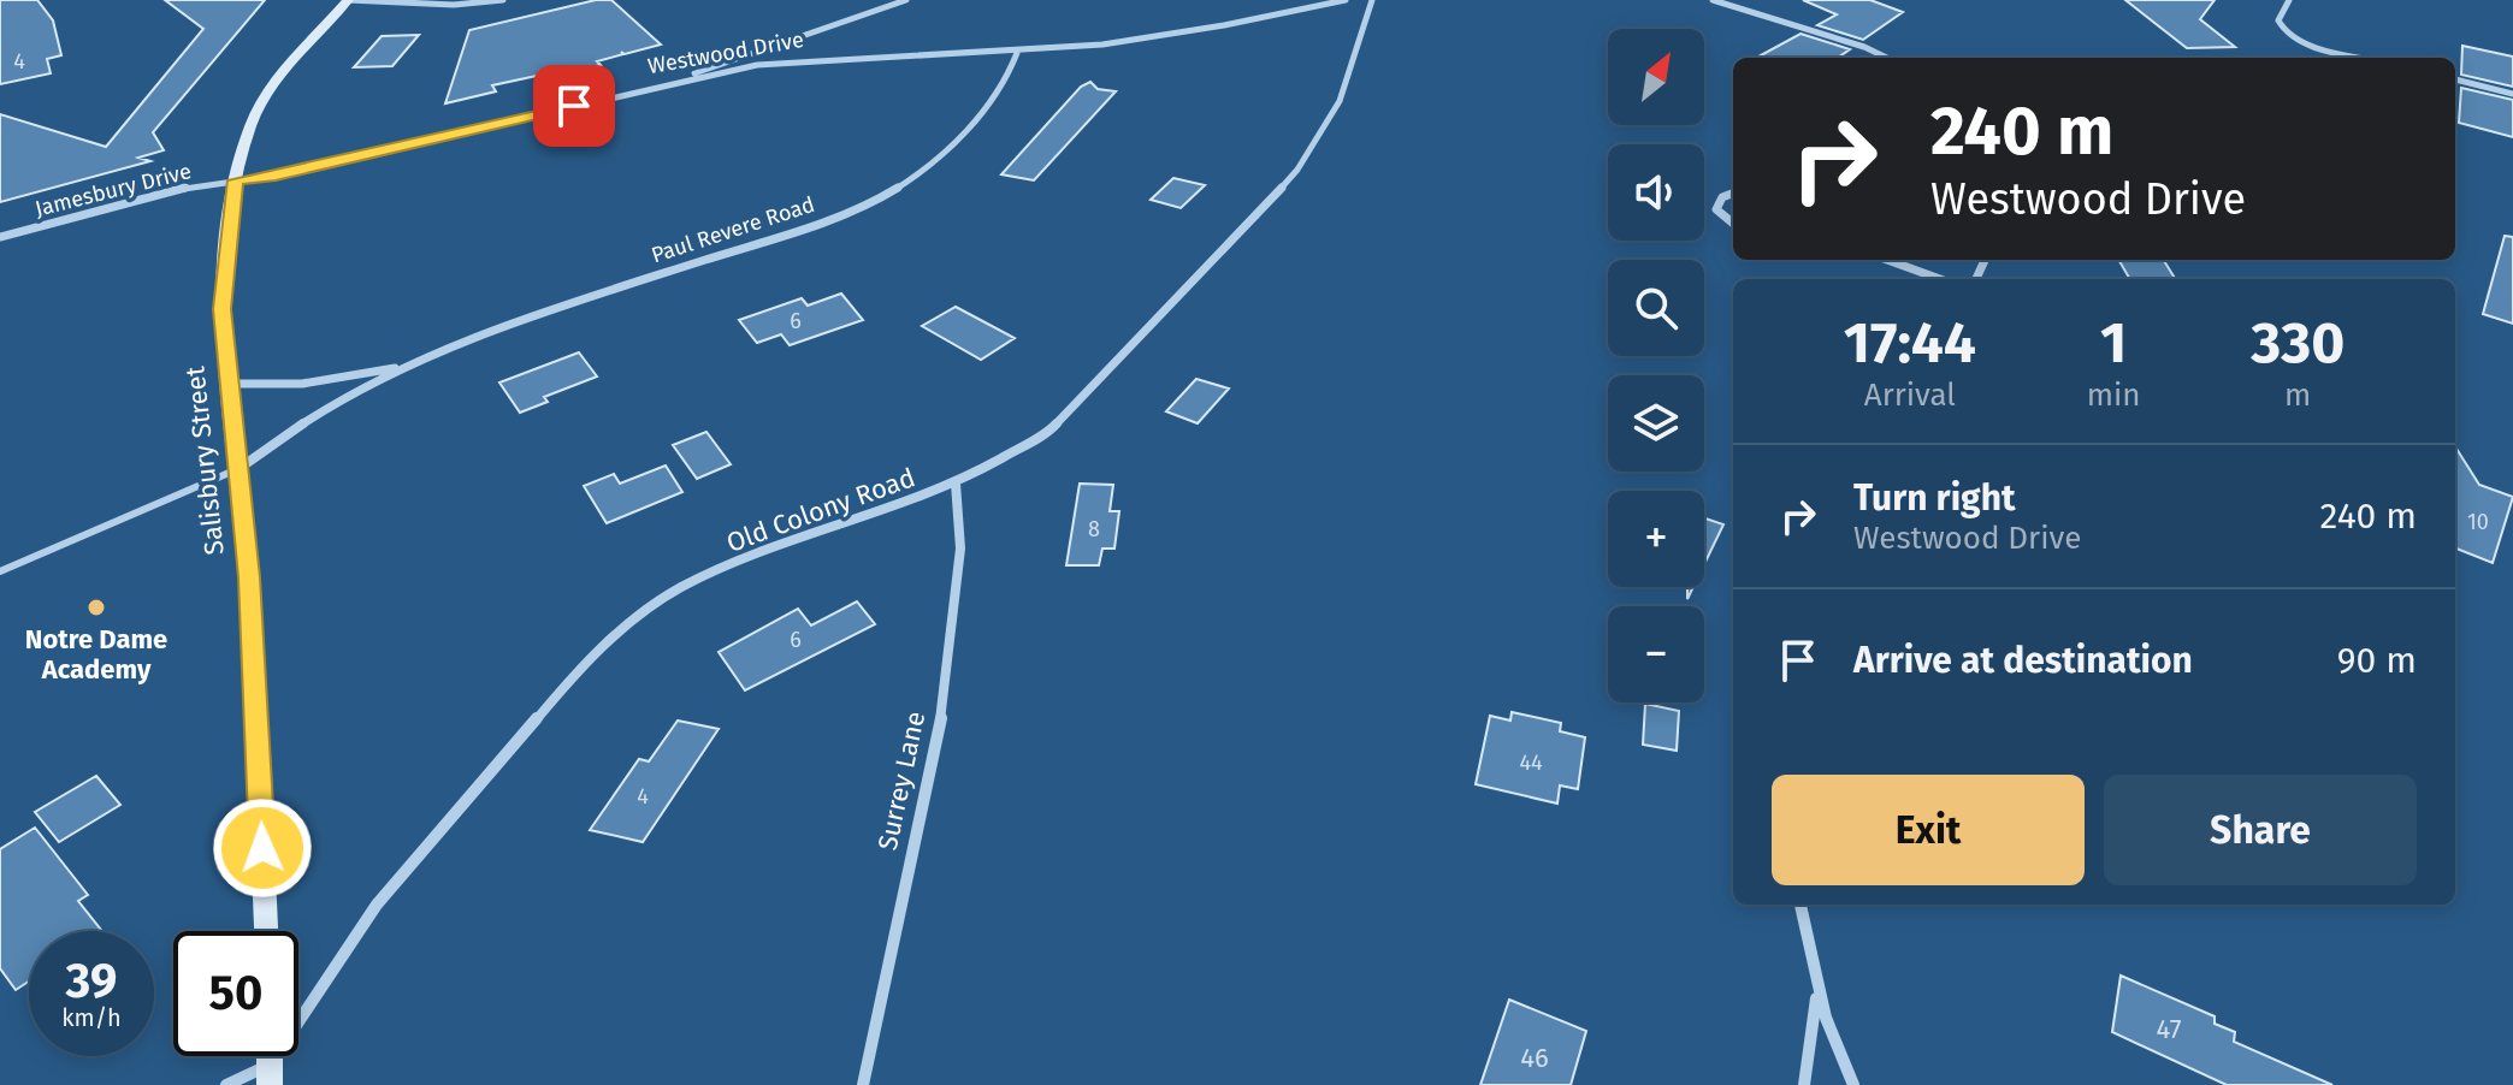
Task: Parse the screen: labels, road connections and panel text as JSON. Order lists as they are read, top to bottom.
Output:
{
  "streets": {
    "main road": ["Salisbury Street"],
    "street": [
      "Westwood Drive",
      "Jamesbury Drive",
      "Paul Revere Road",
      "Old Colony Road",
      "Surrey Lane"
    ]
  },
  "crossings": [
    ["Westwood Drive", "Jamesbury Drive"],
    ["Westwood Drive", "Paul Revere Road"],
    ["Westwood Drive", "Salisbury Street"],
    ["Jamesbury Drive", "Salisbury Street"],
    ["Paul Revere Road", "Salisbury Street"],
    ["Old Colony Road", "Surrey Lane"]
  ],
  "places": ["Notre Dame Academy"],
  "house_numbers": [
    "4",
    "6",
    "10",
    "8",
    "6",
    "44",
    "4",
    "47",
    "46"
  ],
  "north": "top right",
  "page": {
    "map_buttons": ["+", "−"],
    "turn": ["240 m", "Westwood Drive"],
    "eta": [
      "17:44",
      "Arrival",
      "1",
      "min",
      "330",
      "m"
    ],
    "list": [
      {
        "name": "Turn right",
        "note": "Westwood Drive",
        "value": "240 m"
      },
      {
        "name": "Arrive at destination",
        "value": "90 m"
      }
    ],
    "buttons": ["Exit", "Share"],
    "speed": "39 km/h",
    "limit": "50"
  }
}
